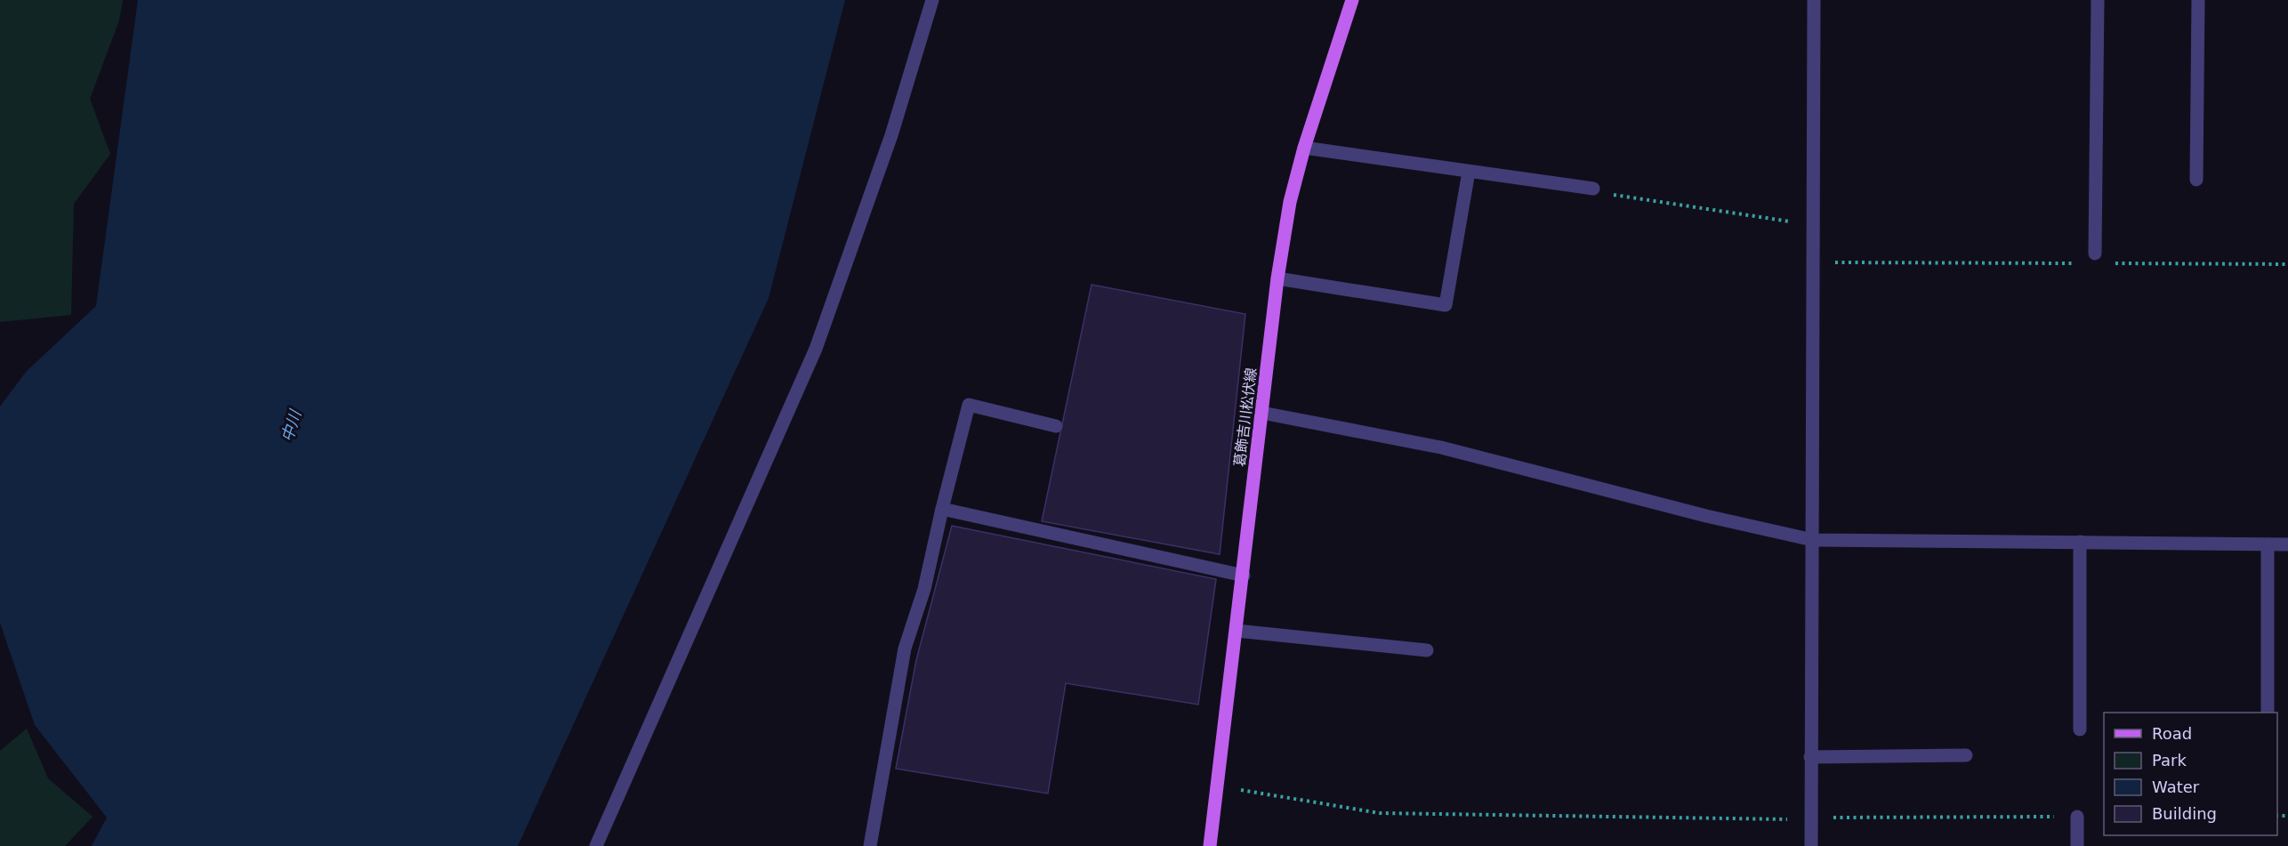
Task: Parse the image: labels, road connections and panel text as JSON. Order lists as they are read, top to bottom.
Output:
{
  "streets": {
    "main road": ["葛飾吉川松伏線"]
  },
  "water": ["中川"],
  "legend": [
    "Road",
    "Park",
    "Water",
    "Building"
  ]
}
